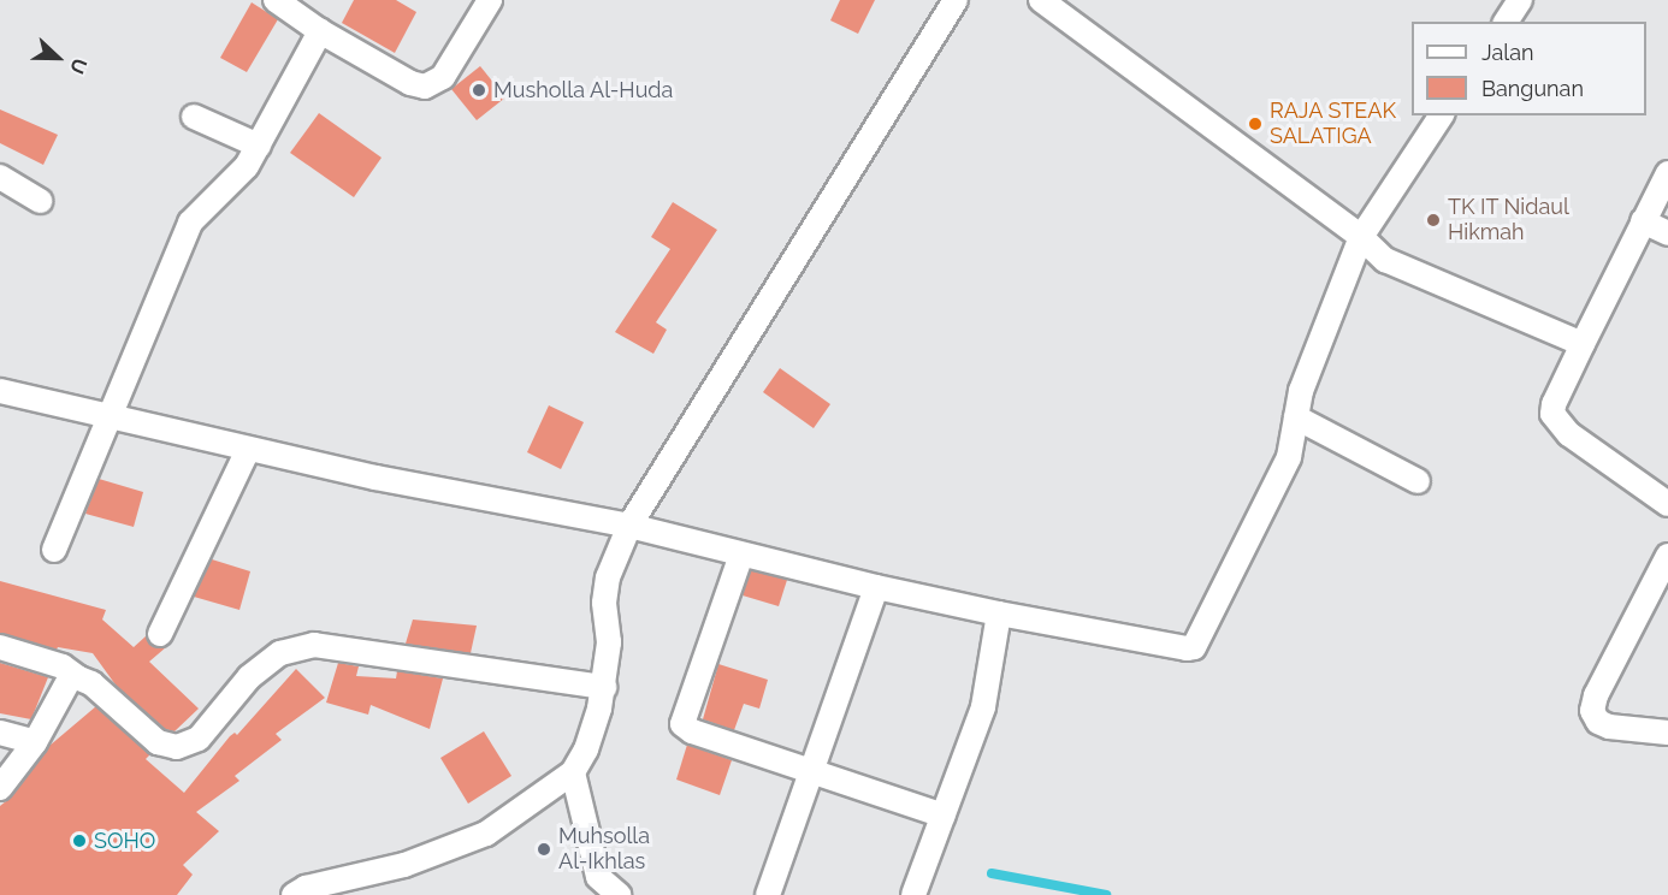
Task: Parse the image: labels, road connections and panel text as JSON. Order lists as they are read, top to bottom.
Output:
{
  "places": [
    "Musholla Al-Huda",
    "RAJA STEAK SALATIGA",
    "TK IT Nidaul Hikmah",
    "SOHO",
    "Muhsolla Al-Ikhlas"
  ],
  "legend": ["Jalan", "Bangunan"],
  "north": "right"
}
